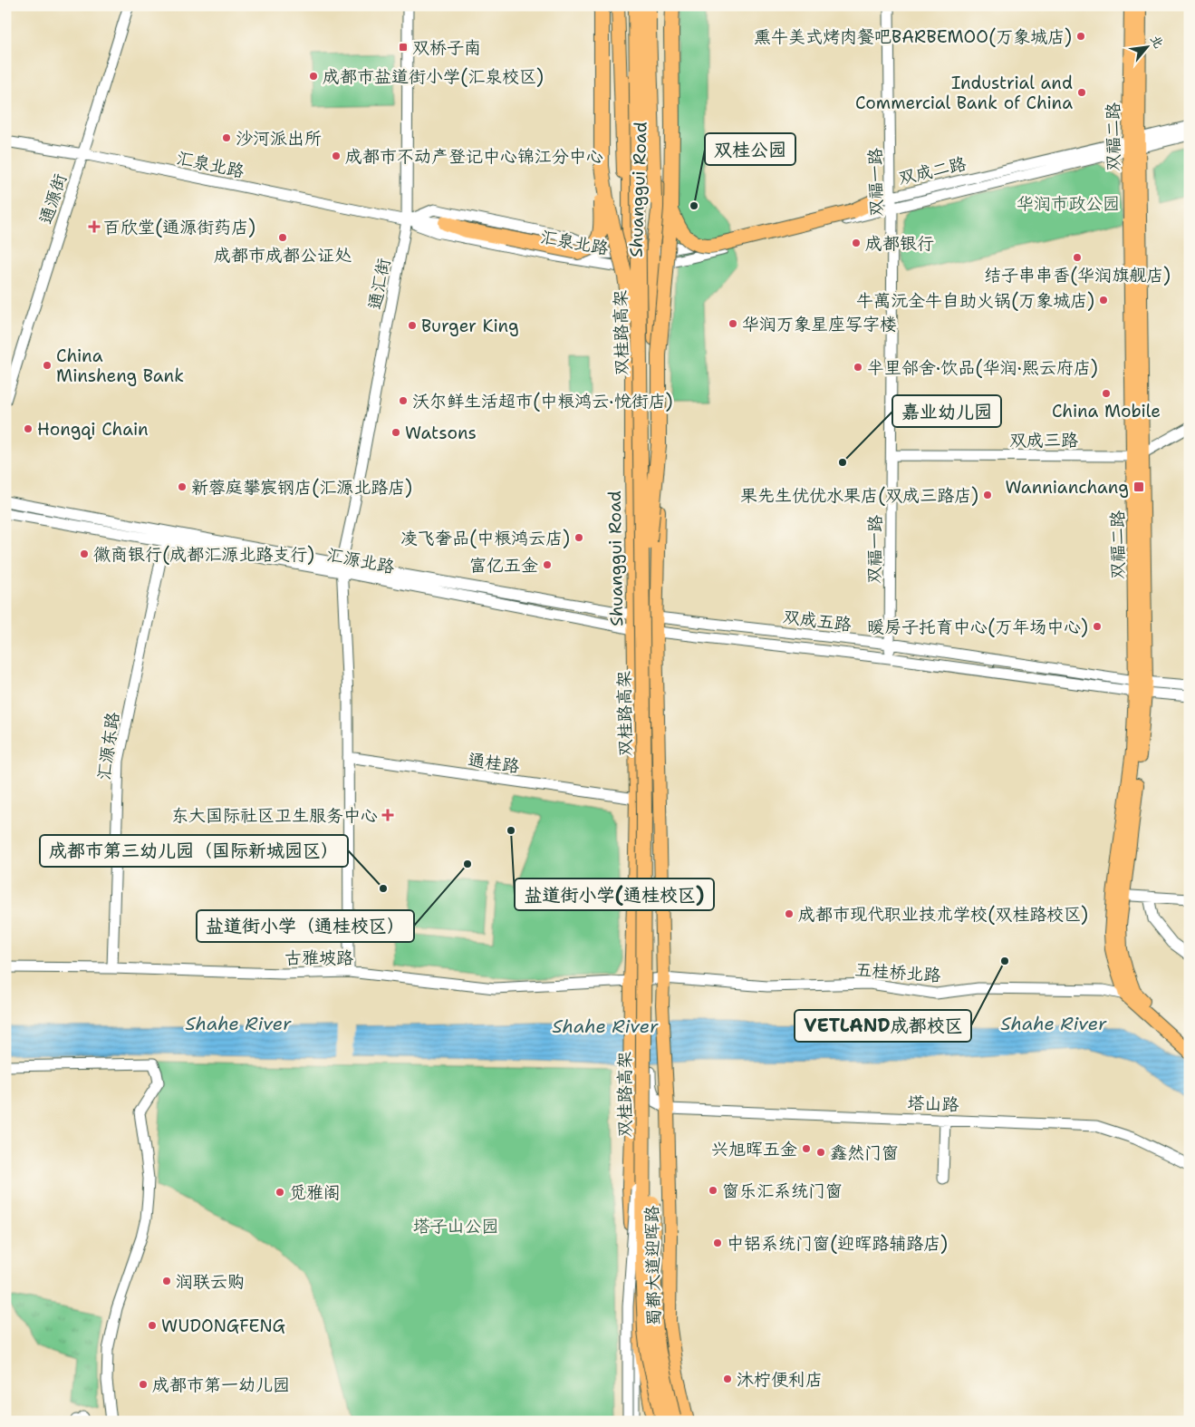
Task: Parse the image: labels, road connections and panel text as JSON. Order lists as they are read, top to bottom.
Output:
{
  "streets": {
    "highway": ["双桂路高架"],
    "main road": ["双福二路", "Shuanggui Road", "蜀都大道迎晖路"],
    "street": [
      "汇泉北路",
      "双成二路",
      "双福一路",
      "通源街",
      "通汇街",
      "双成三路",
      "汇源北路",
      "双成五路",
      "汇源东路",
      "通桂路",
      "古雅坡路",
      "五桂桥北路",
      "塔山路"
    ]
  },
  "crossings": [
    ["双福二路", "双成二路"],
    ["双福二路", "双成三路"],
    ["双福二路", "双成五路"],
    ["双福二路", "五桂桥北路"],
    ["汇泉北路", "双成二路"],
    ["汇泉北路", "Shuanggui Road"],
    ["汇泉北路", "通源街"],
    ["汇泉北路", "通汇街"],
    ["双成二路", "双福一路"],
    ["双成二路", "Shuanggui Road"],
    ["双福一路", "双成三路"],
    ["双福一路", "双成五路"],
    ["Shuanggui Road", "双桂路高架"],
    ["Shuanggui Road", "汇源北路"],
    ["Shuanggui Road", "双成五路"],
    ["Shuanggui Road", "通桂路"],
    ["Shuanggui Road", "古雅坡路"],
    ["Shuanggui Road", "五桂桥北路"],
    ["Shuanggui Road", "塔山路"],
    ["Shuanggui Road", "蜀都大道迎晖路"],
    ["通汇街", "汇源北路"],
    ["通汇街", "通桂路"],
    ["通汇街", "古雅坡路"],
    ["双桂路高架", "蜀都大道迎晖路"],
    ["汇源北路", "双成五路"],
    ["汇源北路", "汇源东路"],
    ["汇源东路", "古雅坡路"],
    ["古雅坡路", "五桂桥北路"],
    ["塔山路", "蜀都大道迎晖路"]
  ],
  "water": ["Shahe River"],
  "parks": ["华润市政公园", "塔子山公园"],
  "places": {
    "other": [
      "熏牛美式烤肉餐吧BARBEMOO(万象城店)",
      "成都市盐道街小学(汇泉校区)",
      "Industrial and Commercial Bank of China",
      "沙河派出所",
      "成都市不动产登记中心锦江分中心",
      "双桂公园",
      "成都市成都公证处",
      "成都银行",
      "结子串串香(华润旗舰店)",
      "牛萬沅全牛自助火锅(万象城店)",
      "华润万象星座写字楼",
      "Burger King",
      "China Minsheng Bank",
      "半里邻舍·饮品(华润·熙云府店)",
      "China Mobile",
      "沃尔鲜生活超市(中粮鸿云·悦街店)",
      "Hongqi Chain",
      "Watsons",
      "嘉业幼儿园",
      "新蓉庭攀宸钢店(汇源北路店)",
      "果先生优优水果店(双成三路店)",
      "凌飞奢品(中粮鸿云店)",
      "徽商银行(成都汇源北路支行)",
      "富亿五金",
      "暖房子托育中心(万年场中心)",
      "盐道街小学(通桂校区)",
      "盐道街小学（通桂校区）",
      "成都市第三幼儿园（国际新城园区）",
      "成都市现代职业技术学校(双桂路校区)",
      "VETLAND成都校区",
      "兴旭晖五金",
      "鑫然门窗",
      "窗乐汇系统门窗",
      "觅雅阁",
      "中铝系统门窗(迎晖路辅路店)",
      "润联云购",
      "WUDONGFENG",
      "沐柠便利店",
      "成都市第一幼儿园"
    ],
    "transit": ["双桥子南", "Wannianchang"],
    "health": ["百欣堂(通源街药店)", "东大国际社区卫生服务中心"]
  },
  "north": "top right"
}
